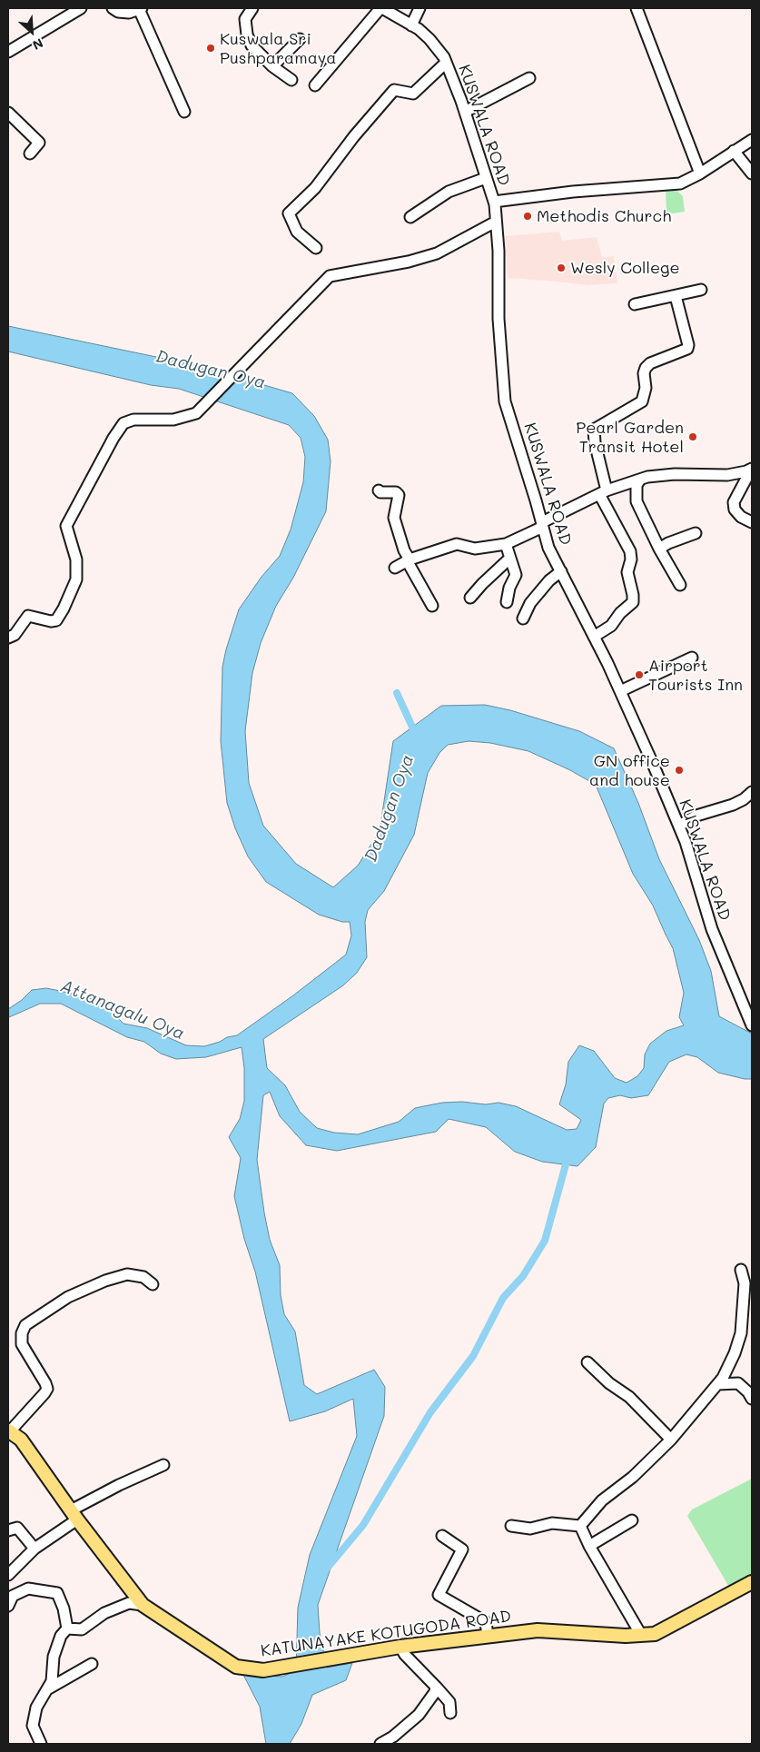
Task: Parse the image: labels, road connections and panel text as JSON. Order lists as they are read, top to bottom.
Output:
{
  "streets": {
    "main road": ["KATUNAYAKE KOTUGODA ROAD"],
    "street": ["KUSWALA ROAD"]
  },
  "water": ["Dadugan Oya", "Attanagalu Oya"],
  "places": [
    "Kuswala Sri Pushparamaya",
    "Methodis Church",
    "Wesly College",
    "Pearl Garden Transit Hotel",
    "Airport Tourists Inn",
    "GN office and house"
  ],
  "north": "bottom right"
}
